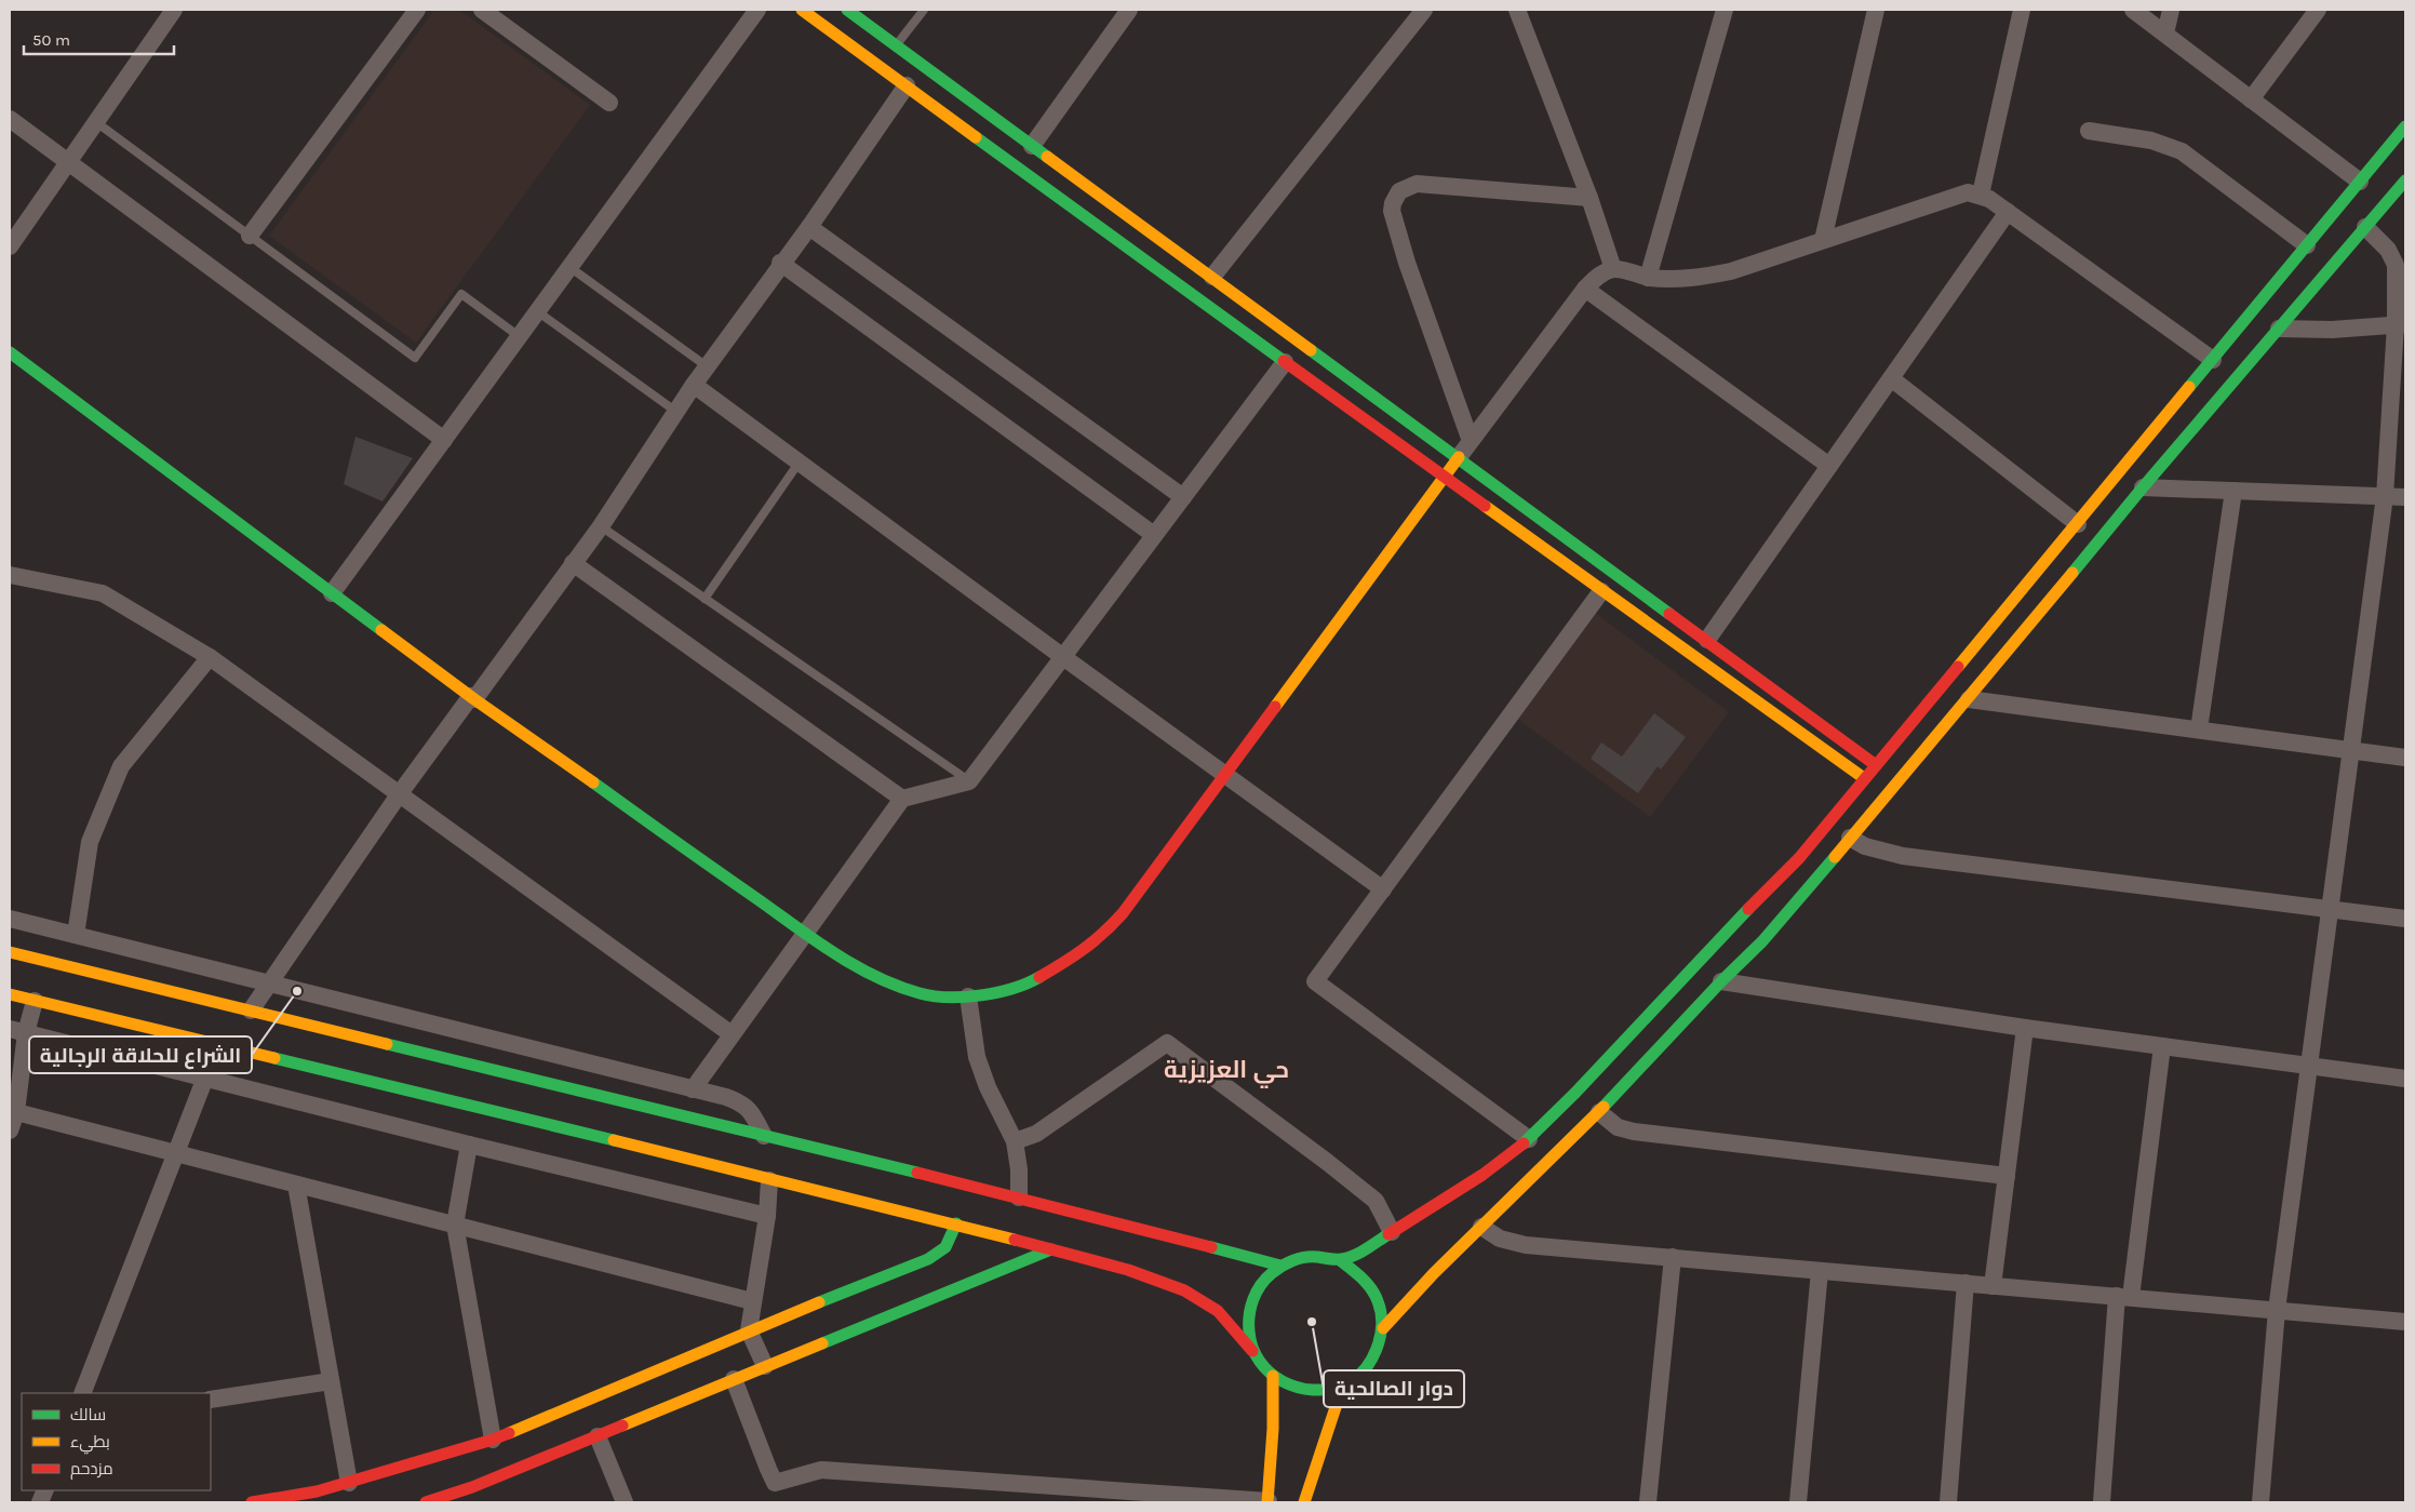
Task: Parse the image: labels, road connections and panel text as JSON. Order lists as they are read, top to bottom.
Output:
{
  "districts": ["حي العزيزية"],
  "places": ["الشراع للحلاقة الرجالية", "دوار الصالحية"],
  "legend": ["سالك", "بطيء", "مزدحم"],
  "scale_bar": "50 m"
}
